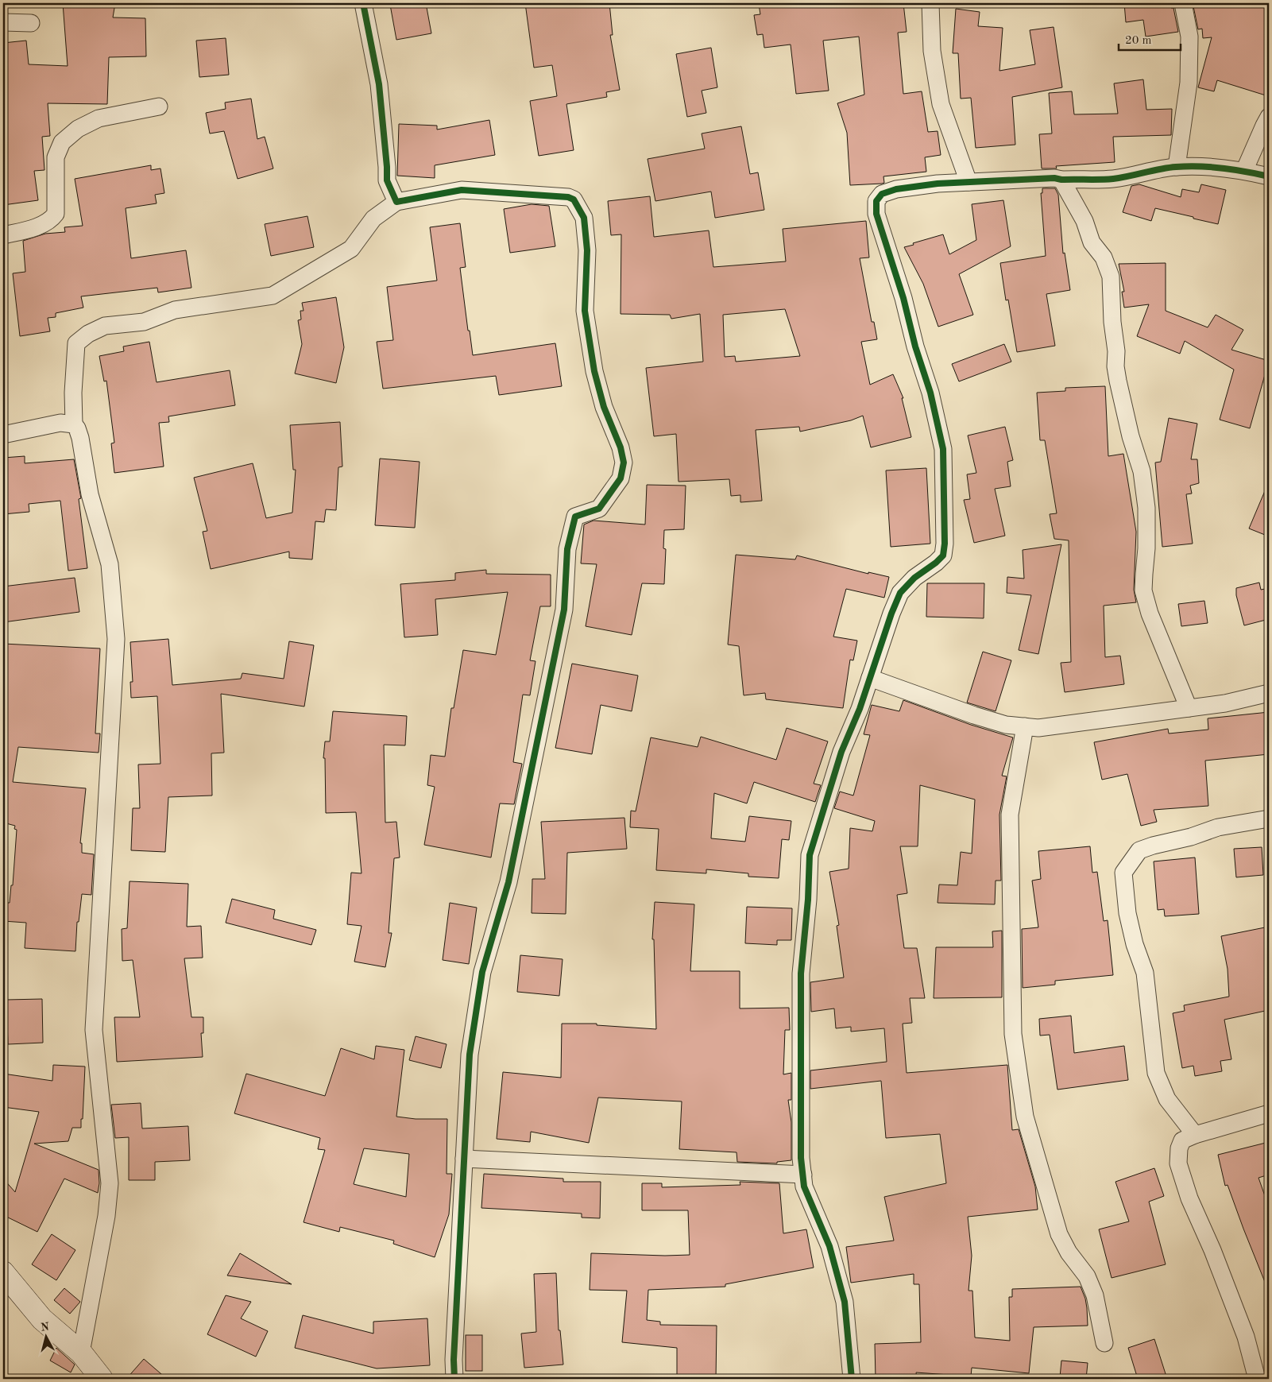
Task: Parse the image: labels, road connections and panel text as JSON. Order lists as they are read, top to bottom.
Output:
{
  "scale_bar": "20 m",
  "north": "top"
}
